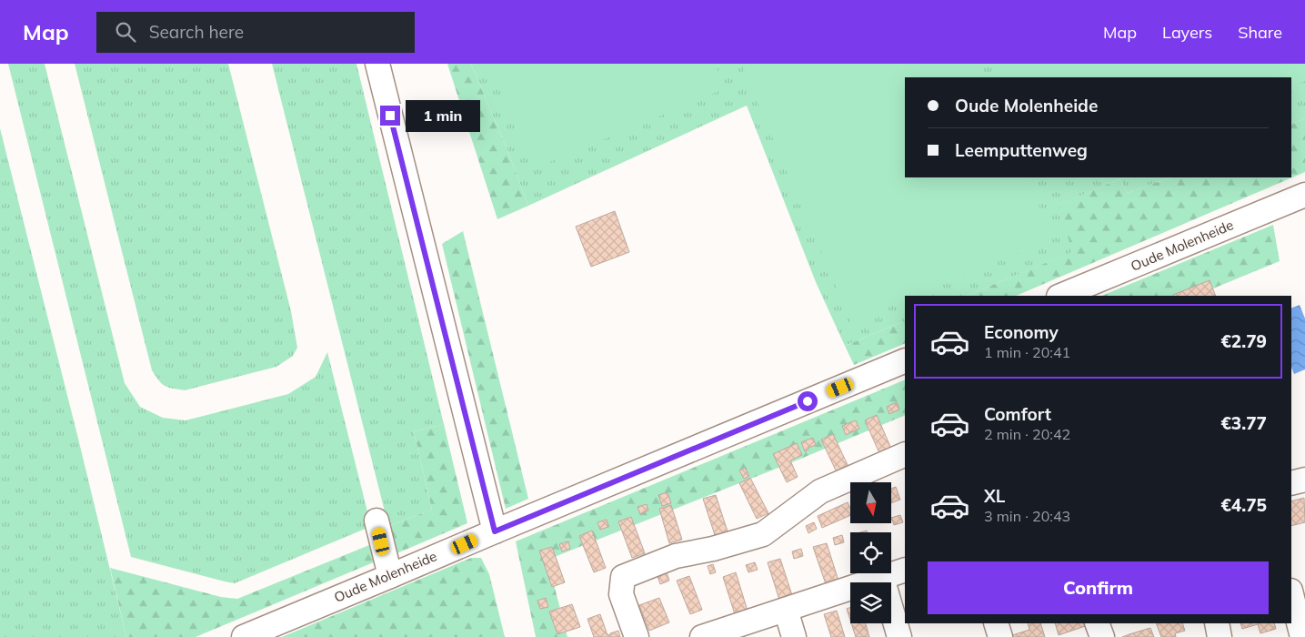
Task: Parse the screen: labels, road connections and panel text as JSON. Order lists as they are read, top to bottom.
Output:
{
  "streets": {
    "street": ["Oude Molenheide"]
  },
  "north": "bottom",
  "page": {
    "header": "Map",
    "search": "Search here",
    "nav": ["Map", "Layers", "Share"],
    "banner": ["Oude Molenheide", "Leemputtenweg"],
    "bubble": "1 min",
    "list": [
      {
        "name": "Economy",
        "note": "1 min · 20:41",
        "value": "€2.79"
      },
      {
        "name": "Comfort",
        "note": "2 min · 20:42",
        "value": "€3.77"
      },
      {
        "name": "XL",
        "note": "3 min · 20:43",
        "value": "€4.75"
      }
    ],
    "buttons": "Confirm"
  }
}
